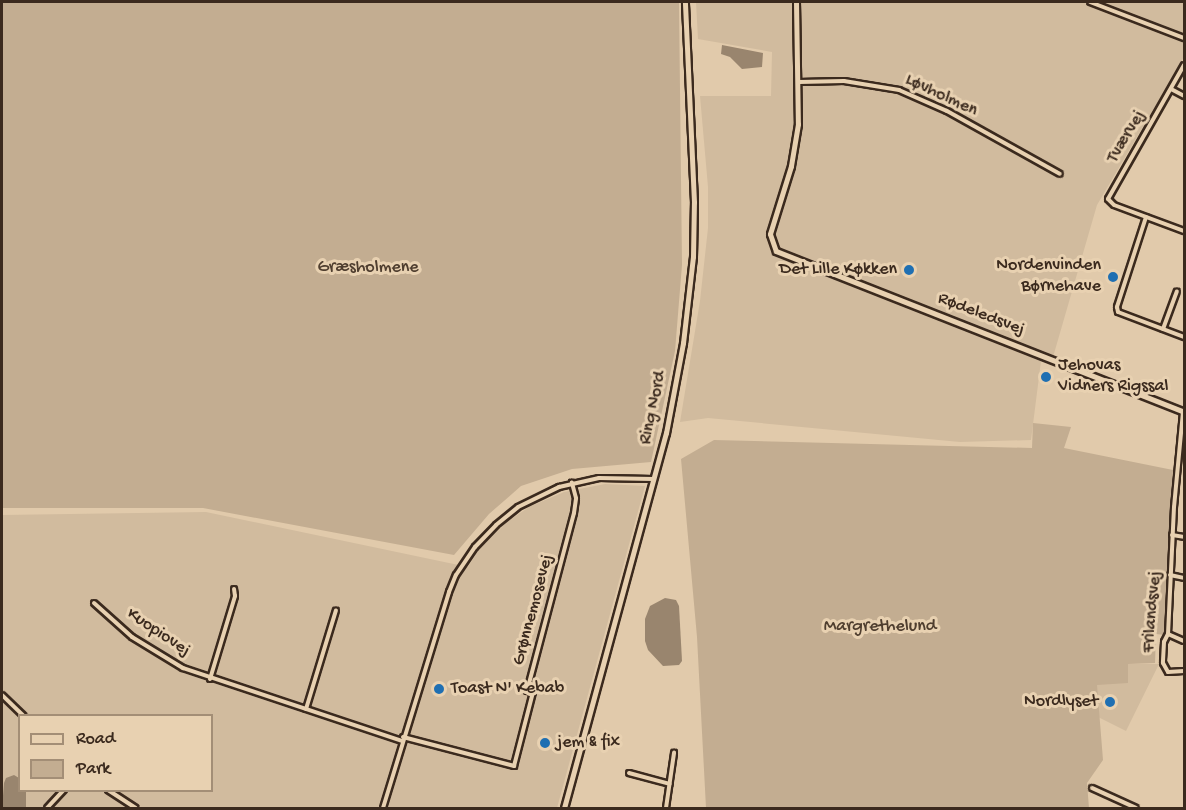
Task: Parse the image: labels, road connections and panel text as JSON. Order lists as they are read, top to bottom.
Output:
{
  "streets": {
    "main road": ["Rødeledsvej", "Ring Nord"],
    "street": [
      "Løvholmen",
      "Tværvej",
      "Grønnemosevej",
      "Frilandsvej",
      "Kuopiovej"
    ]
  },
  "crossings": [
    ["Løvholmen", "Rødeledsvej"],
    ["Rødeledsvej", "Frilandsvej"],
    ["Grønnemosevej", "Kuopiovej"]
  ],
  "parks": ["Græsholmene", "Margrethelund"],
  "places": [
    "Det Lille Køkken",
    "Nordenvinden Børnehave",
    "Jehovas Vidners Rigssal",
    "Toast N' Kebab",
    "Nordlyset",
    "jem & fix"
  ],
  "legend": ["Road", "Park"]
}
